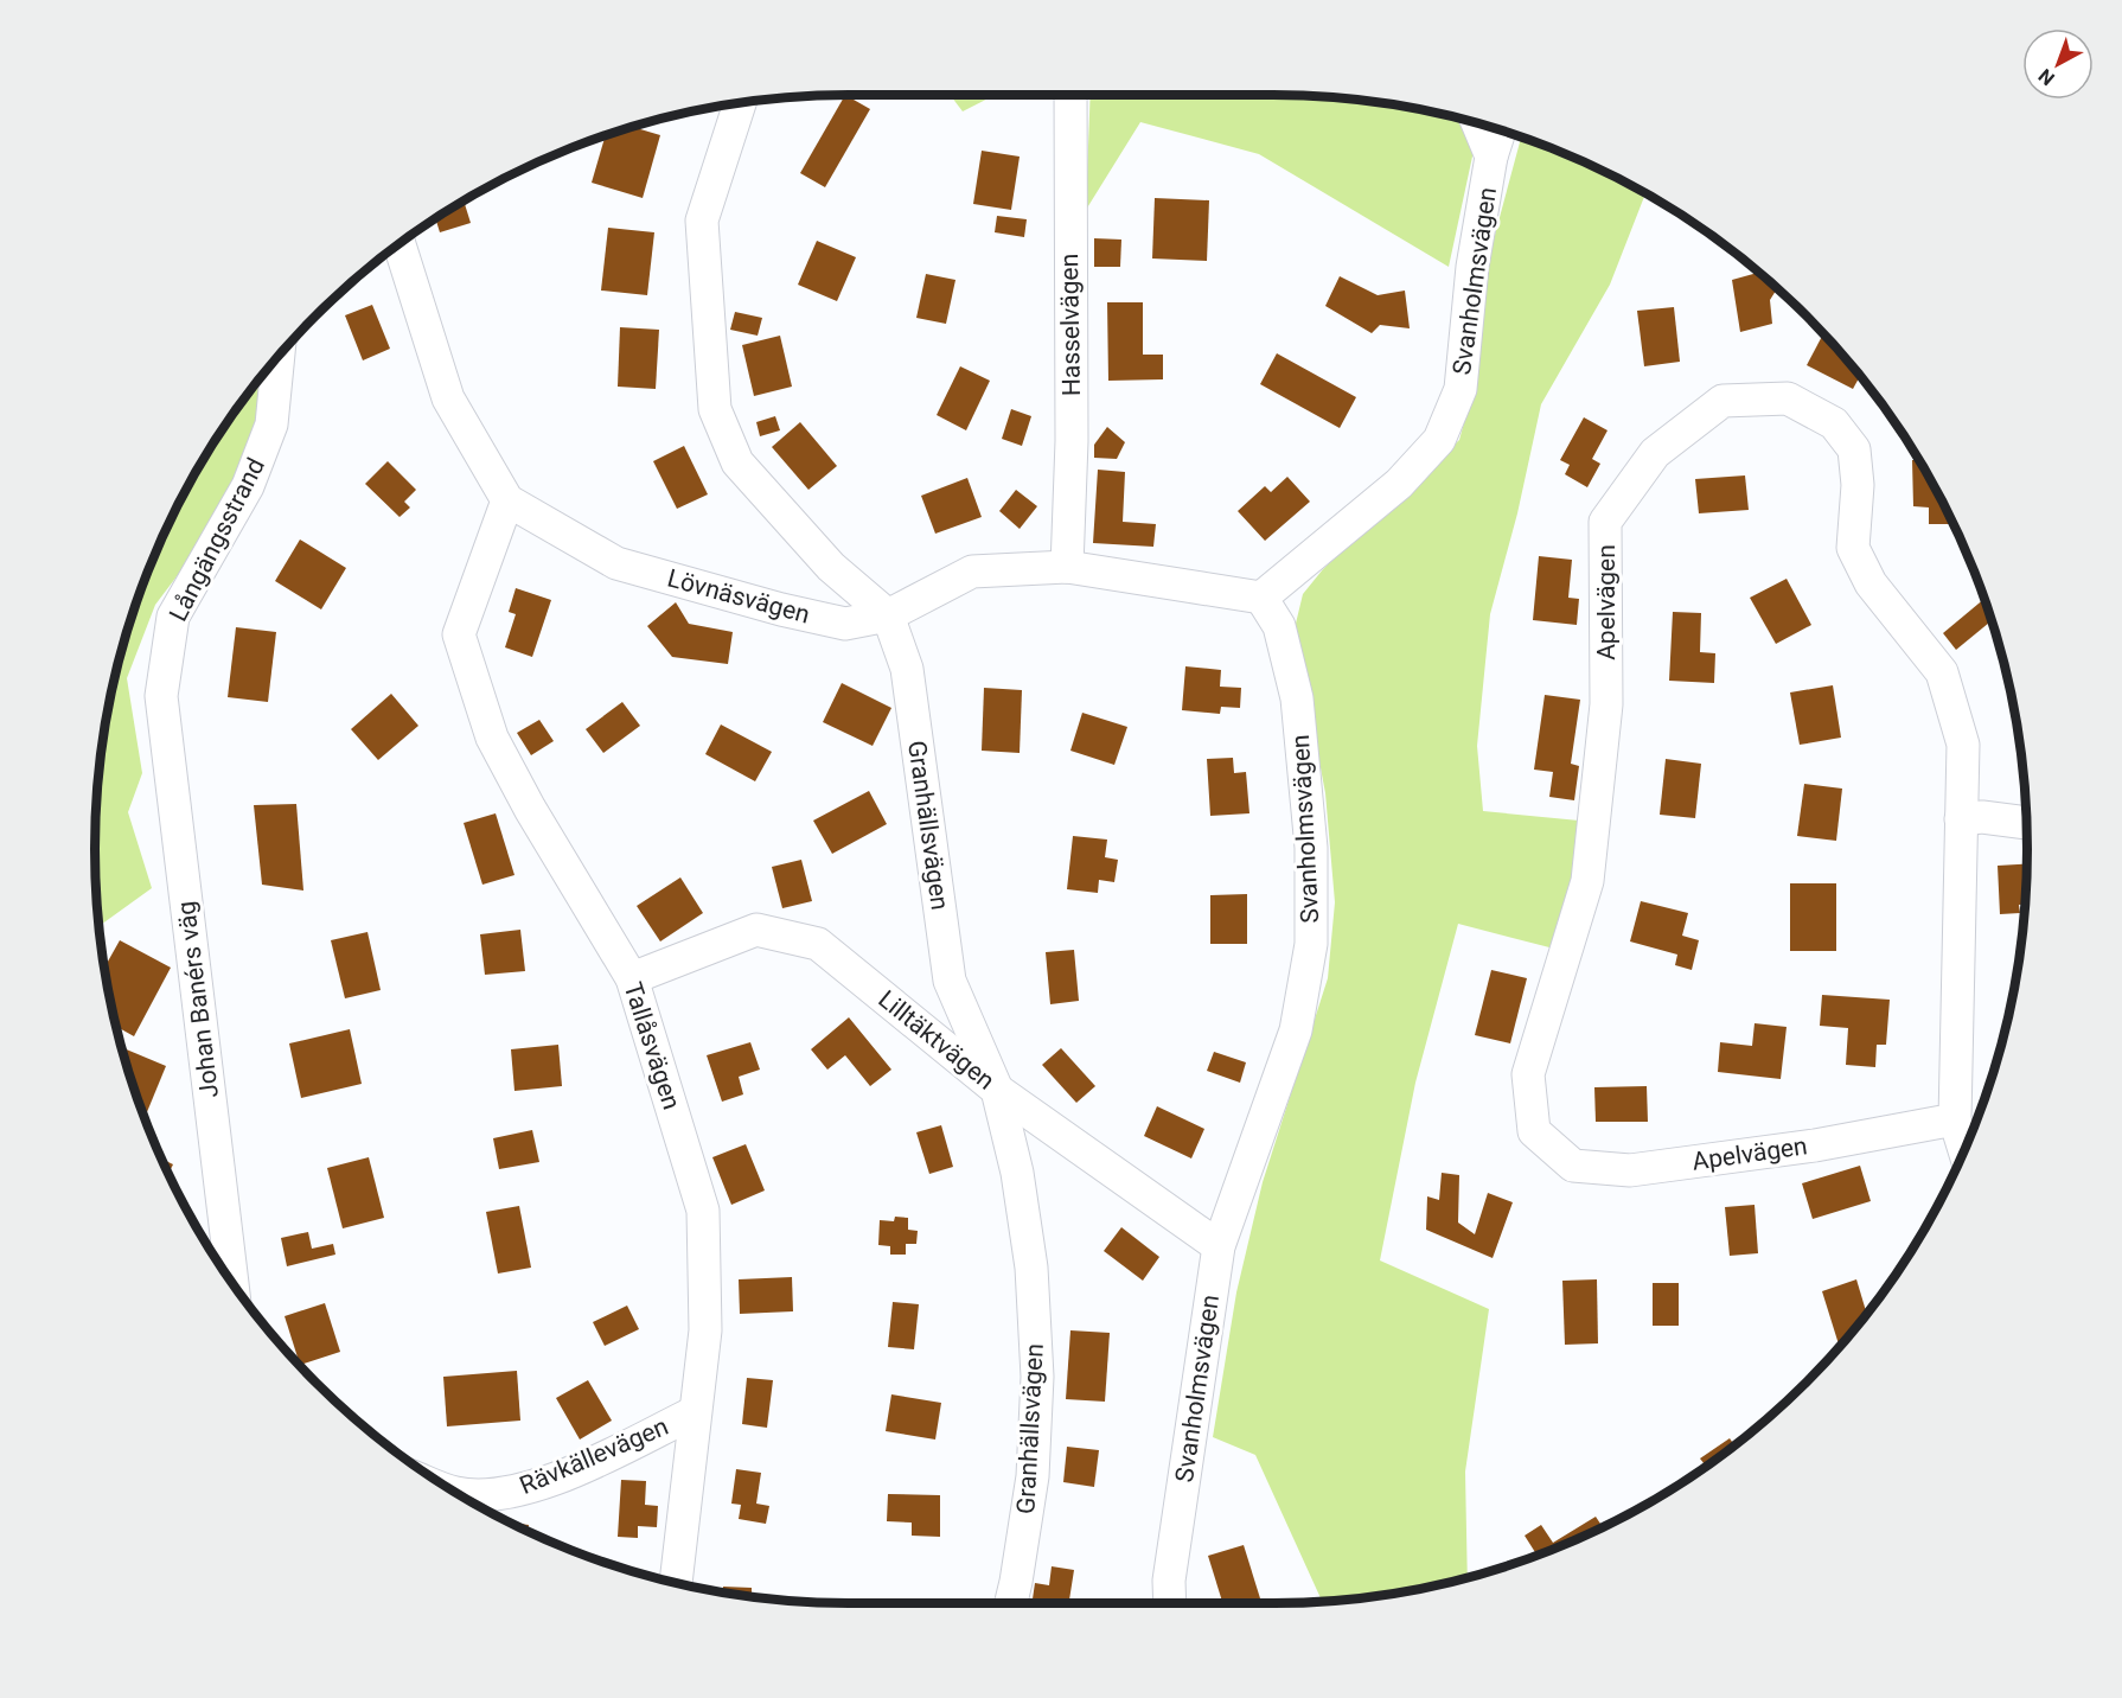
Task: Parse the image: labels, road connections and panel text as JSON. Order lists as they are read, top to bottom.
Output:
{
  "streets": {
    "street": [
      "Svanholmsvägen",
      "Hasselvägen",
      "Långängsstrand",
      "Lövnäsvägen",
      "Apelvägen",
      "Granhällsvägen",
      "Johan Banérs väg",
      "Lilltäktvägen",
      "Tallåsvägen",
      "Rävkällevägen"
    ]
  },
  "crossings": [
    ["Svanholmsvägen", "Lövnäsvägen"],
    ["Svanholmsvägen", "Lilltäktvägen"],
    ["Hasselvägen", "Lövnäsvägen"],
    ["Långängsstrand", "Johan Banérs väg"],
    ["Lövnäsvägen", "Granhällsvägen"],
    ["Lövnäsvägen", "Tallåsvägen"],
    ["Granhällsvägen", "Lilltäktvägen"],
    ["Lilltäktvägen", "Tallåsvägen"],
    ["Tallåsvägen", "Rävkällevägen"]
  ],
  "north": "bottom left"
}
